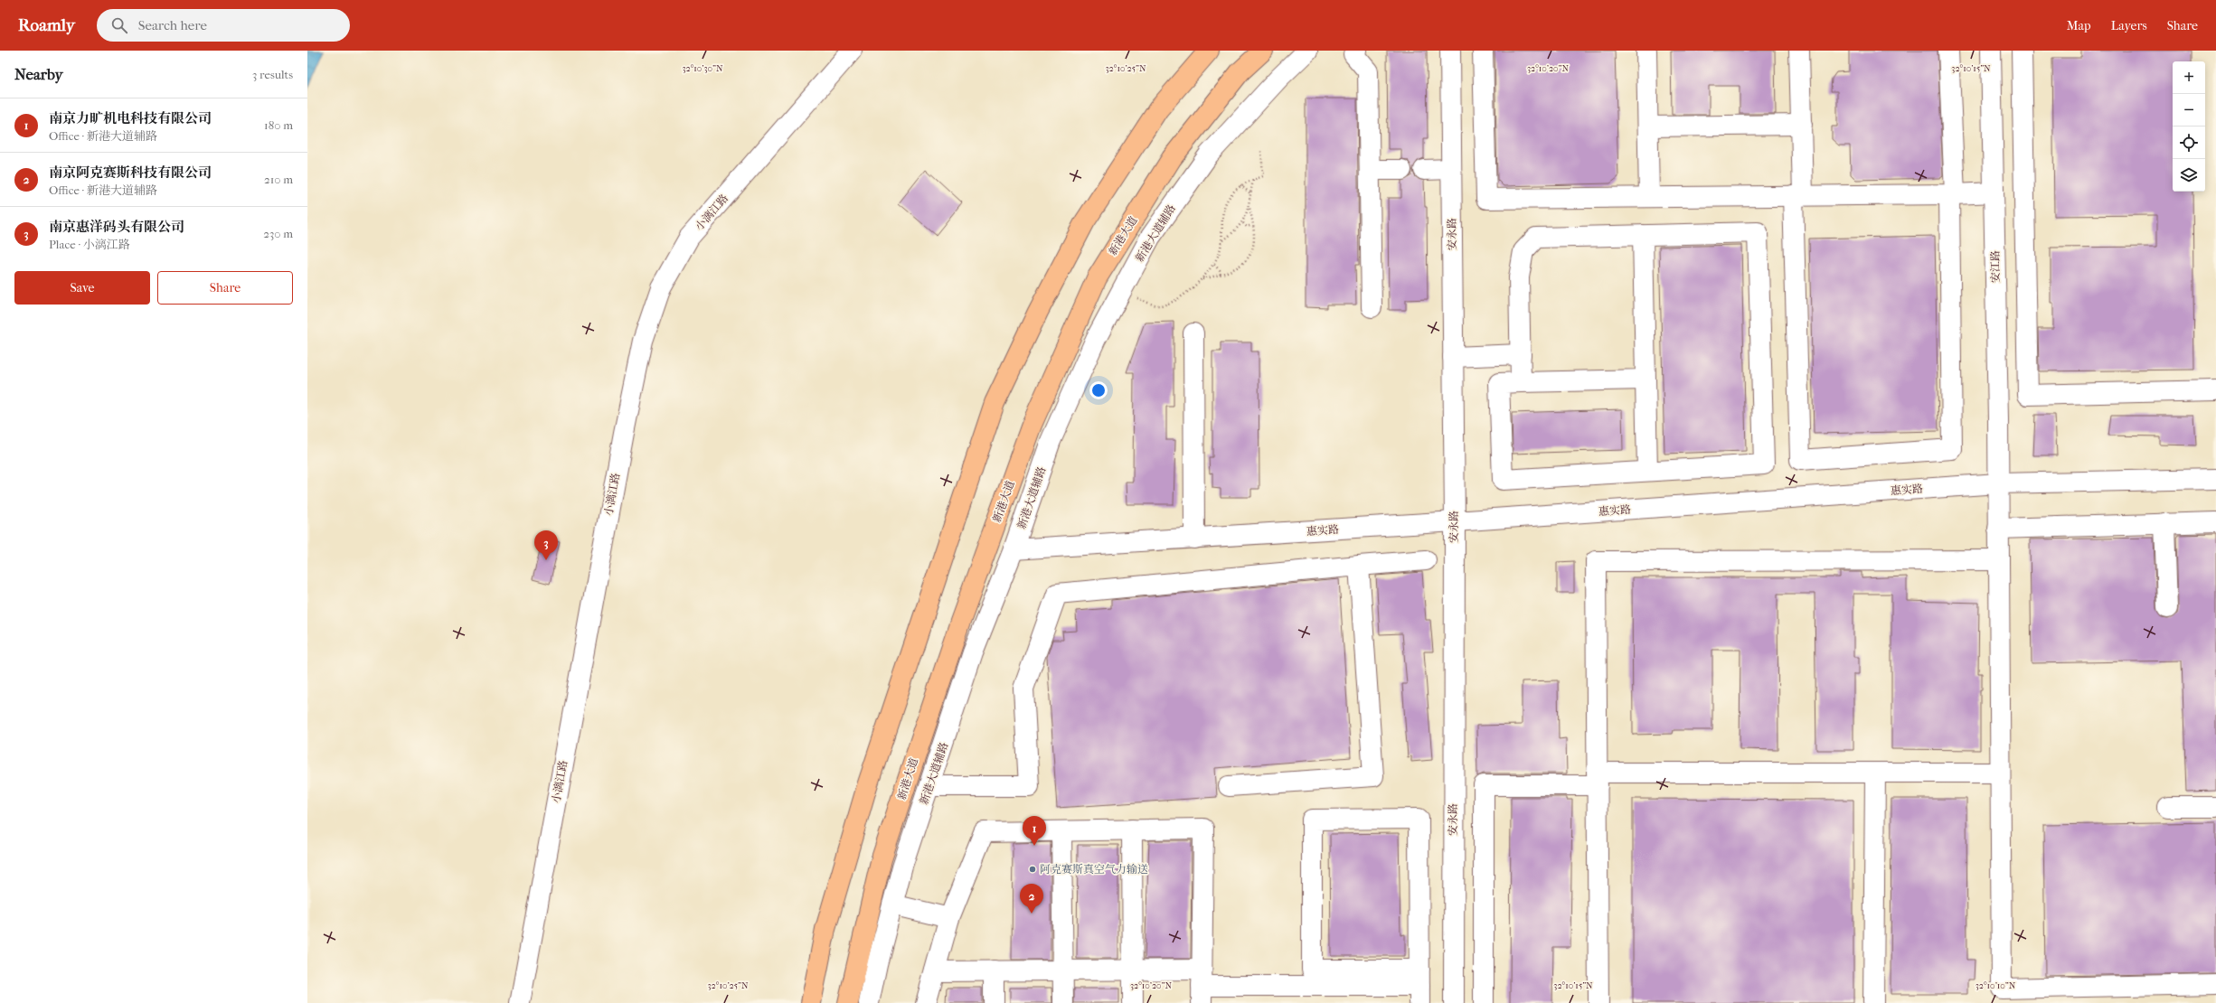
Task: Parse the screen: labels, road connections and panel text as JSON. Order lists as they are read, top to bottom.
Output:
{
  "streets": {
    "main road": ["新港大道"],
    "street": [
      "小漓江路",
      "新港大道辅路",
      "安永路",
      "安江路",
      "惠实路"
    ]
  },
  "crossings": [
    ["新港大道辅路", "惠实路"],
    ["安永路", "惠实路"],
    ["安江路", "惠实路"]
  ],
  "places": ["阿克赛斯真空气力输送"],
  "page": {
    "header": "Roamly",
    "search": "Search here",
    "nav": ["Map", "Layers", "Share"],
    "heading": ["Nearby", "3 results"],
    "map_buttons": ["+", "−"],
    "list": [
      {
        "mark": "1",
        "name": "南京力旷机电科技有限公司",
        "note": "Office · 新港大道辅路",
        "value": "180 m"
      },
      {
        "mark": "2",
        "name": "南京阿克赛斯科技有限公司",
        "note": "Office · 新港大道辅路",
        "value": "210 m"
      },
      {
        "mark": "3",
        "name": "南京惠洋码头有限公司",
        "note": "Place · 小漓江路",
        "value": "230 m"
      }
    ],
    "buttons": ["Save", "Share"],
    "pins": ["3", "1", "2"]
  },
  "coordinates": [
    "32°10'30\"N",
    "32°10'25\"N",
    "32°10'20\"N",
    "32°10'15\"N",
    "32°10'10\"N"
  ]
}
